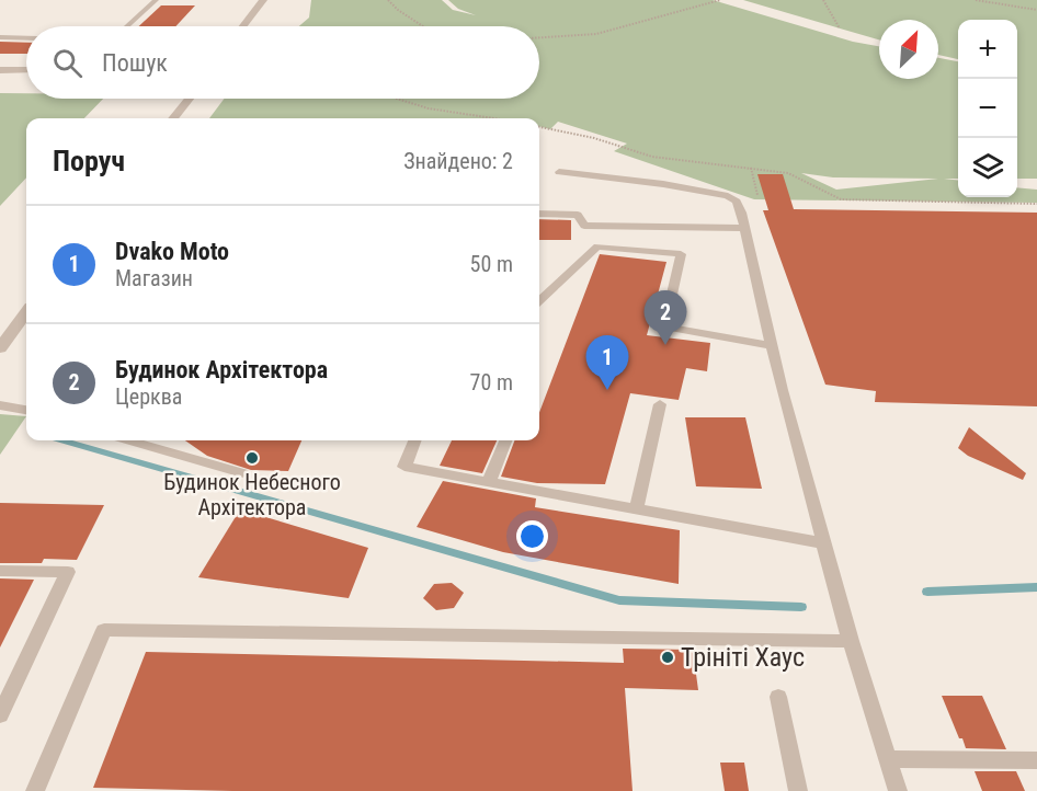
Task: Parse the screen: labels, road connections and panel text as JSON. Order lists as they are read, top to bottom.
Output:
{
  "places": ["Будинок Небесного Архітектора", "Трініті Хаус"],
  "north": "top right",
  "page": {
    "map_buttons": ["+", "−"],
    "search": "Пошук",
    "heading": ["Поруч", "Знайдено: 2"],
    "list": [
      {
        "mark": "1",
        "name": "Dvako Moto",
        "note": "Магазин",
        "value": "50 m"
      },
      {
        "mark": "2",
        "name": "Будинок Архітектора",
        "note": "Церква",
        "value": "70 m"
      }
    ],
    "pins": ["2", "1"]
  }
}
